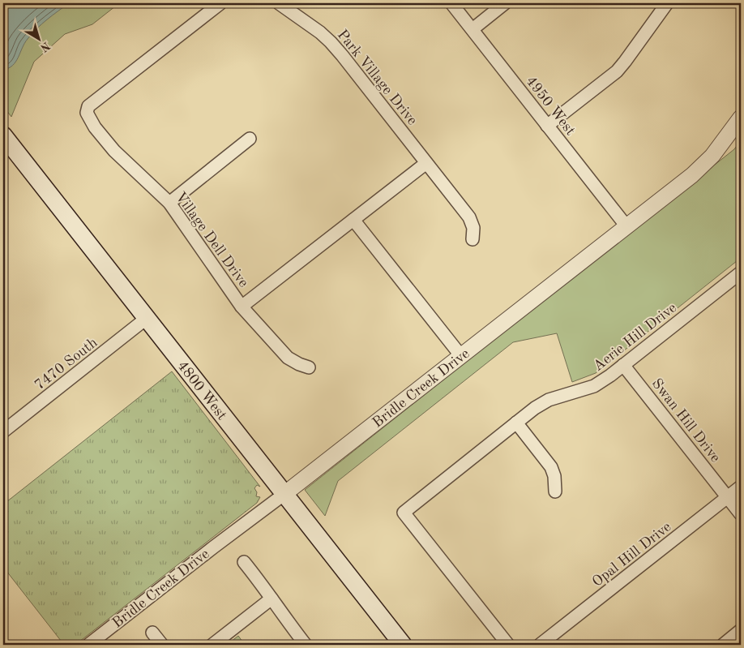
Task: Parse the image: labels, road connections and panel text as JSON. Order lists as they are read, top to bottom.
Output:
{
  "streets": {
    "main road": ["4800 West"],
    "street": [
      "Park Village Drive",
      "4950 West",
      "Village Dell Drive",
      "Aerie Hill Drive",
      "7470 South",
      "Bridle Creek Drive",
      "Swan Hill Drive",
      "Opal Hill Drive"
    ]
  },
  "crossings": [
    ["Park Village Drive", "Village Dell Drive"],
    ["4950 West", "Bridle Creek Drive"],
    ["Aerie Hill Drive", "Swan Hill Drive"],
    ["7470 South", "4800 West"],
    ["Bridle Creek Drive", "4800 West"],
    ["Swan Hill Drive", "Opal Hill Drive"]
  ],
  "north": "bottom right"
}
